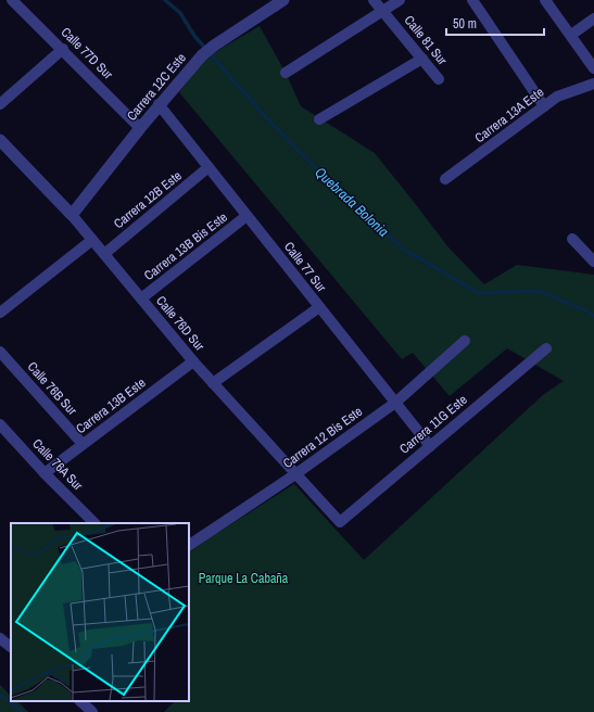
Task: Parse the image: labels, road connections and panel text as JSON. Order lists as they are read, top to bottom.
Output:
{
  "streets": {
    "street": [
      "Calle 81 Sur",
      "Calle 77D Sur",
      "Carrera 12C Este",
      "Carrera 13A Este",
      "Carrera 12B Este",
      "Carrera 13B Bis Este",
      "Calle 77 Sur",
      "Calle 76D Sur",
      "Calle 76B Sur",
      "Carrera 13B Este",
      "Carrera 11G Este",
      "Carrera 12 Bis Este",
      "Calle 76A Sur"
    ]
  },
  "crossings": [
    ["Calle 77D Sur", "Carrera 12C Este"],
    ["Carrera 12C Este", "Calle 77 Sur"],
    ["Carrera 12C Este", "Calle 76D Sur"],
    ["Carrera 12B Este", "Calle 77 Sur"],
    ["Carrera 12B Este", "Calle 76D Sur"],
    ["Carrera 13B Bis Este", "Calle 77 Sur"],
    ["Carrera 13B Bis Este", "Calle 76D Sur"],
    ["Calle 77 Sur", "Carrera 11G Este"],
    ["Calle 77 Sur", "Carrera 12 Bis Este"],
    ["Calle 76D Sur", "Carrera 13B Este"],
    ["Calle 76D Sur", "Carrera 11G Este"],
    ["Calle 76D Sur", "Carrera 12 Bis Este"],
    ["Calle 76B Sur", "Carrera 13B Este"],
    ["Carrera 13B Este", "Calle 76A Sur"]
  ],
  "water": ["Quebrada Bolonia"],
  "parks": ["Parque La Cabaña"],
  "scale_bar": "50 m"
}
